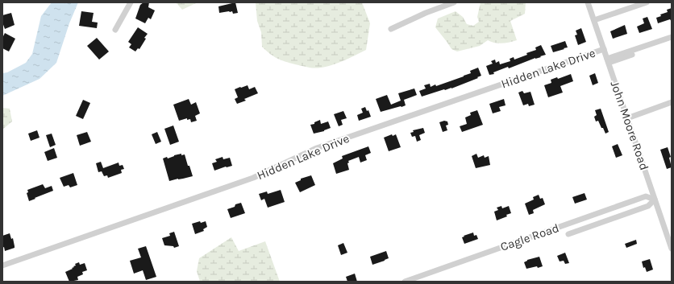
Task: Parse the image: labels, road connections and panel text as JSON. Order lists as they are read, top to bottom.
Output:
{
  "streets": {
    "street": ["Hidden Lake Drive", "John Moore Road", "Cagle Road"]
  },
  "crossings": [
    ["Hidden Lake Drive", "John Moore Road"],
    ["John Moore Road", "Cagle Road"]
  ]
}
